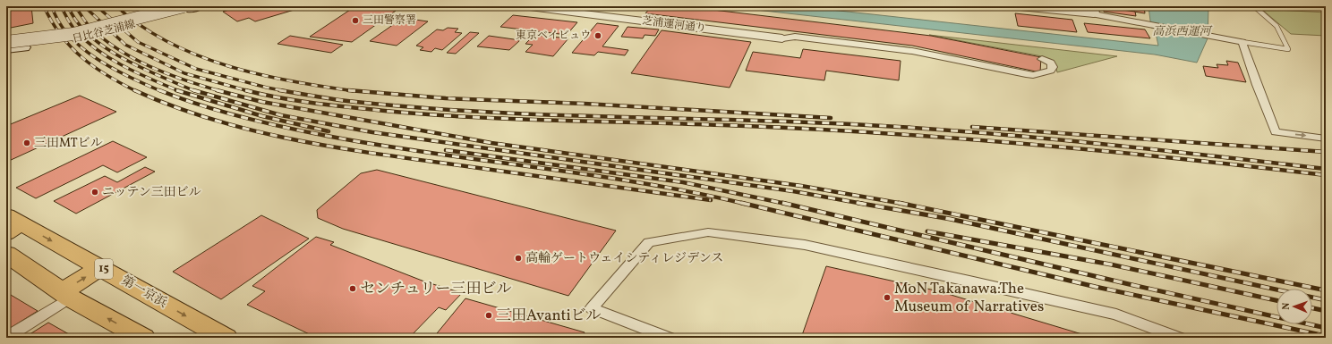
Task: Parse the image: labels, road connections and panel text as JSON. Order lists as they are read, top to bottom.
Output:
{
  "streets": {
    "highway": ["15", "第一京浜"],
    "main road": ["日比谷芝浦線"],
    "street": ["芝浦運河通り"]
  },
  "water": ["高浜西運河"],
  "places": [
    "三田警察署",
    "東京ベイビュウ",
    "三田MTビル",
    "ニッテン三田ビル",
    "高輪ゲートウェイシティレジデンス",
    "センチュリー三田ビル",
    "MoN Takanawa:The Museum of Narratives",
    "三田Avantiビル"
  ],
  "north": "left"
}
